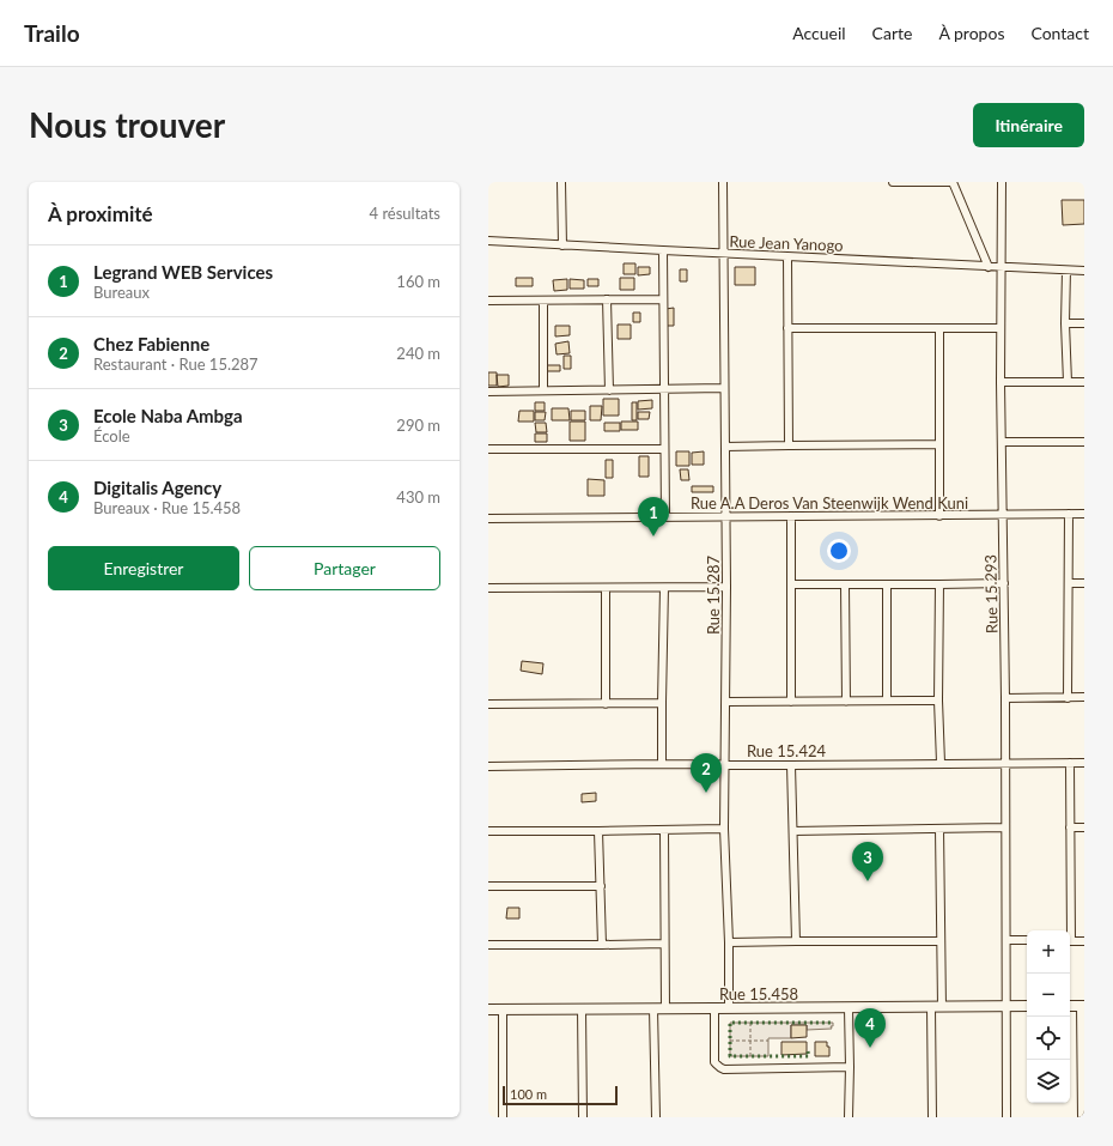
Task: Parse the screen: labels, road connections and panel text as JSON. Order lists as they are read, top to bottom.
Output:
{
  "streets": {
    "main road": ["Rue 15.458"],
    "street": [
      "Rue Jean Yanogo",
      "Rue A.A Deros Van Steenwijk Wend Kuni",
      "Rue 15.293",
      "Rue 15.287",
      "Rue 15.424"
    ]
  },
  "crossings": [
    ["Rue Jean Yanogo", "Rue 15.293"],
    ["Rue Jean Yanogo", "Rue 15.287"],
    ["Rue A.A Deros Van Steenwijk Wend Kuni", "Rue 15.293"],
    ["Rue A.A Deros Van Steenwijk Wend Kuni", "Rue 15.287"],
    ["Rue 15.293", "Rue 15.424"],
    ["Rue 15.293", "Rue 15.458"],
    ["Rue 15.287", "Rue 15.424"],
    ["Rue 15.287", "Rue 15.458"]
  ],
  "scale_bar": "100 m",
  "page": {
    "header": "Trailo",
    "nav": [
      "Accueil",
      "Carte",
      "À propos",
      "Contact"
    ],
    "buttons": [
      "Itinéraire",
      ["Enregistrer", "Partager"]
    ],
    "title": "Nous trouver",
    "heading": ["À proximité", "4 résultats"],
    "list": [
      {
        "mark": "1",
        "name": "Legrand WEB Services",
        "note": "Bureaux",
        "value": "160 m"
      },
      {
        "mark": "2",
        "name": "Chez Fabienne",
        "note": "Restaurant · Rue 15.287",
        "value": "240 m"
      },
      {
        "mark": "3",
        "name": "Ecole Naba Ambga",
        "note": "École",
        "value": "290 m"
      },
      {
        "mark": "4",
        "name": "Digitalis Agency",
        "note": "Bureaux · Rue 15.458",
        "value": "430 m"
      }
    ],
    "pins": [
      "1",
      "2",
      "3",
      "4"
    ],
    "map_buttons": ["+", "−"],
    "scale": "100 m"
  }
}
